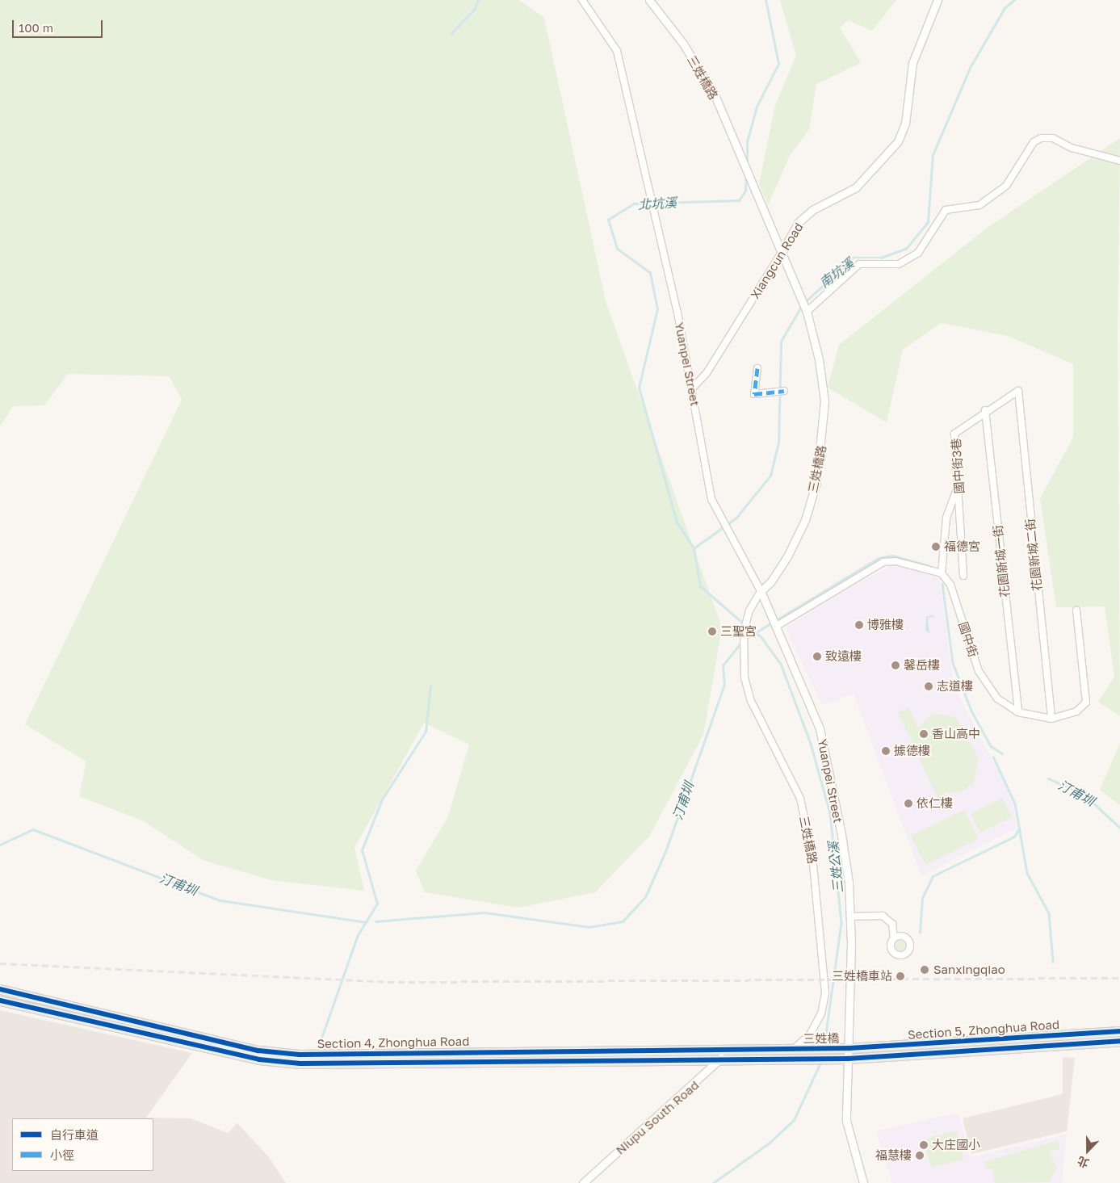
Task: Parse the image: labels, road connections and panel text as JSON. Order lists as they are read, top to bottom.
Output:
{
  "streets": {
    "main road": ["Section 5, Zhonghua Road", "三姓橋", "Section 4, Zhonghua Road"],
    "street": [
      "三姓橋路",
      "Xiangcun Road",
      "Yuanpei Street",
      "國中街3巷",
      "花園新城二街",
      "花園新城一街",
      "國中街",
      "Niupu South Road"
    ]
  },
  "crossings": [
    ["三姓橋路", "Xiangcun Road"],
    ["三姓橋路", "Yuanpei Street"],
    ["三姓橋路", "三姓橋"],
    ["三姓橋路", "Section 4, Zhonghua Road"],
    ["Xiangcun Road", "Yuanpei Street"],
    ["Yuanpei Street", "Section 5, Zhonghua Road"],
    ["Yuanpei Street", "三姓橋"],
    ["國中街3巷", "花園新城二街"],
    ["國中街3巷", "花園新城一街"],
    ["花園新城二街", "國中街"],
    ["花園新城一街", "國中街"],
    ["Section 5, Zhonghua Road", "三姓橋"],
    ["三姓橋", "Section 4, Zhonghua Road"],
    ["Section 4, Zhonghua Road", "Niupu South Road"]
  ],
  "water": [
    "北坑溪",
    "南坑溪",
    "汀甫圳",
    "三姓公溪"
  ],
  "places": [
    "福德宮",
    "博雅樓",
    "三聖宮",
    "致遠樓",
    "馨岳樓",
    "志道樓",
    "香山高中",
    "據德樓",
    "依仁樓",
    "Sanxingqiao",
    "三姓橋車站",
    "大庄國小",
    "福慧樓"
  ],
  "legend": ["自行車道", "小徑"],
  "scale_bar": "100 m",
  "north": "bottom"
}
